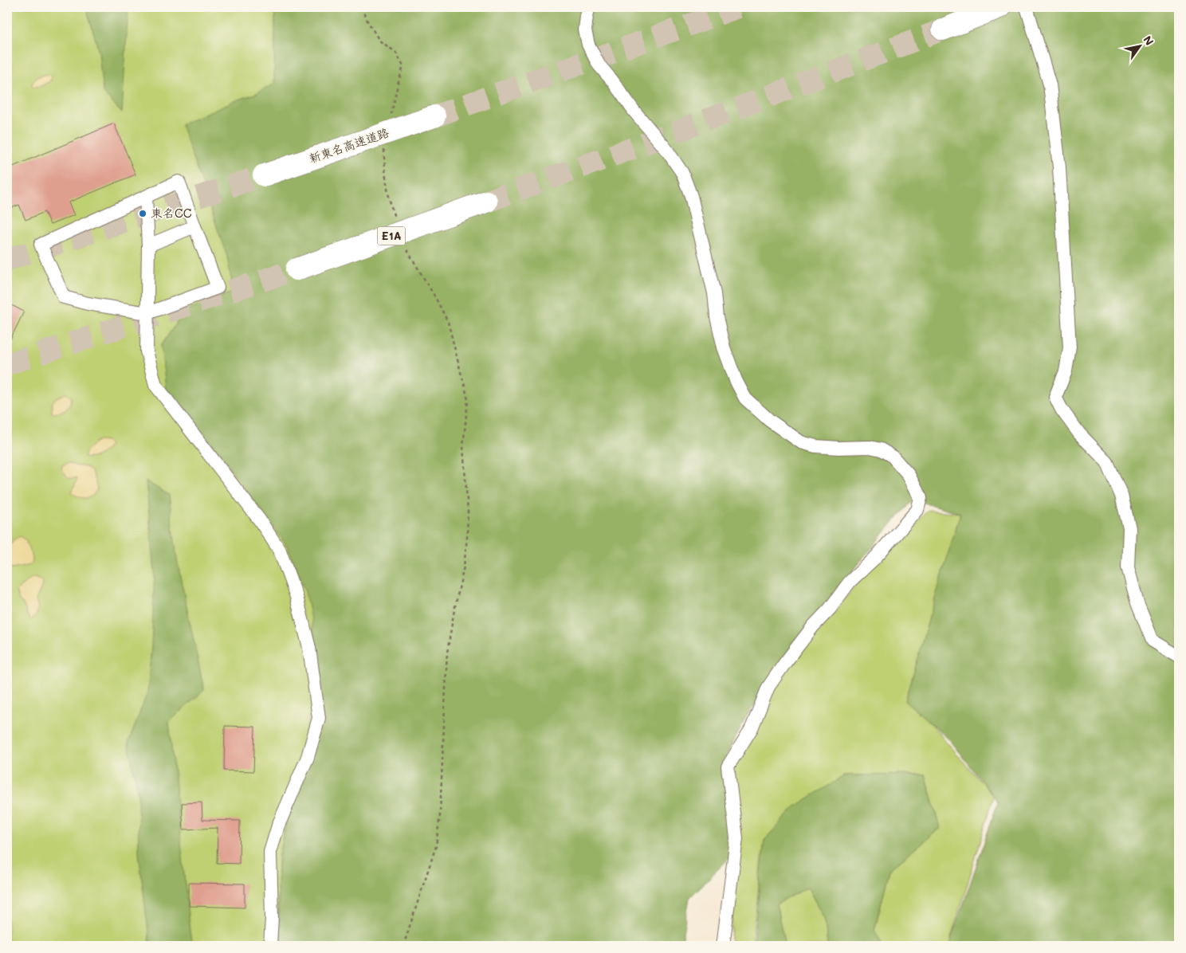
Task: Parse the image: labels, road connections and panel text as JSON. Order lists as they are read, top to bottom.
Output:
{
  "streets": {
    "highway": ["新東名高速道路", "E1A"]
  },
  "places": ["東名CC"],
  "north": "top right"
}
